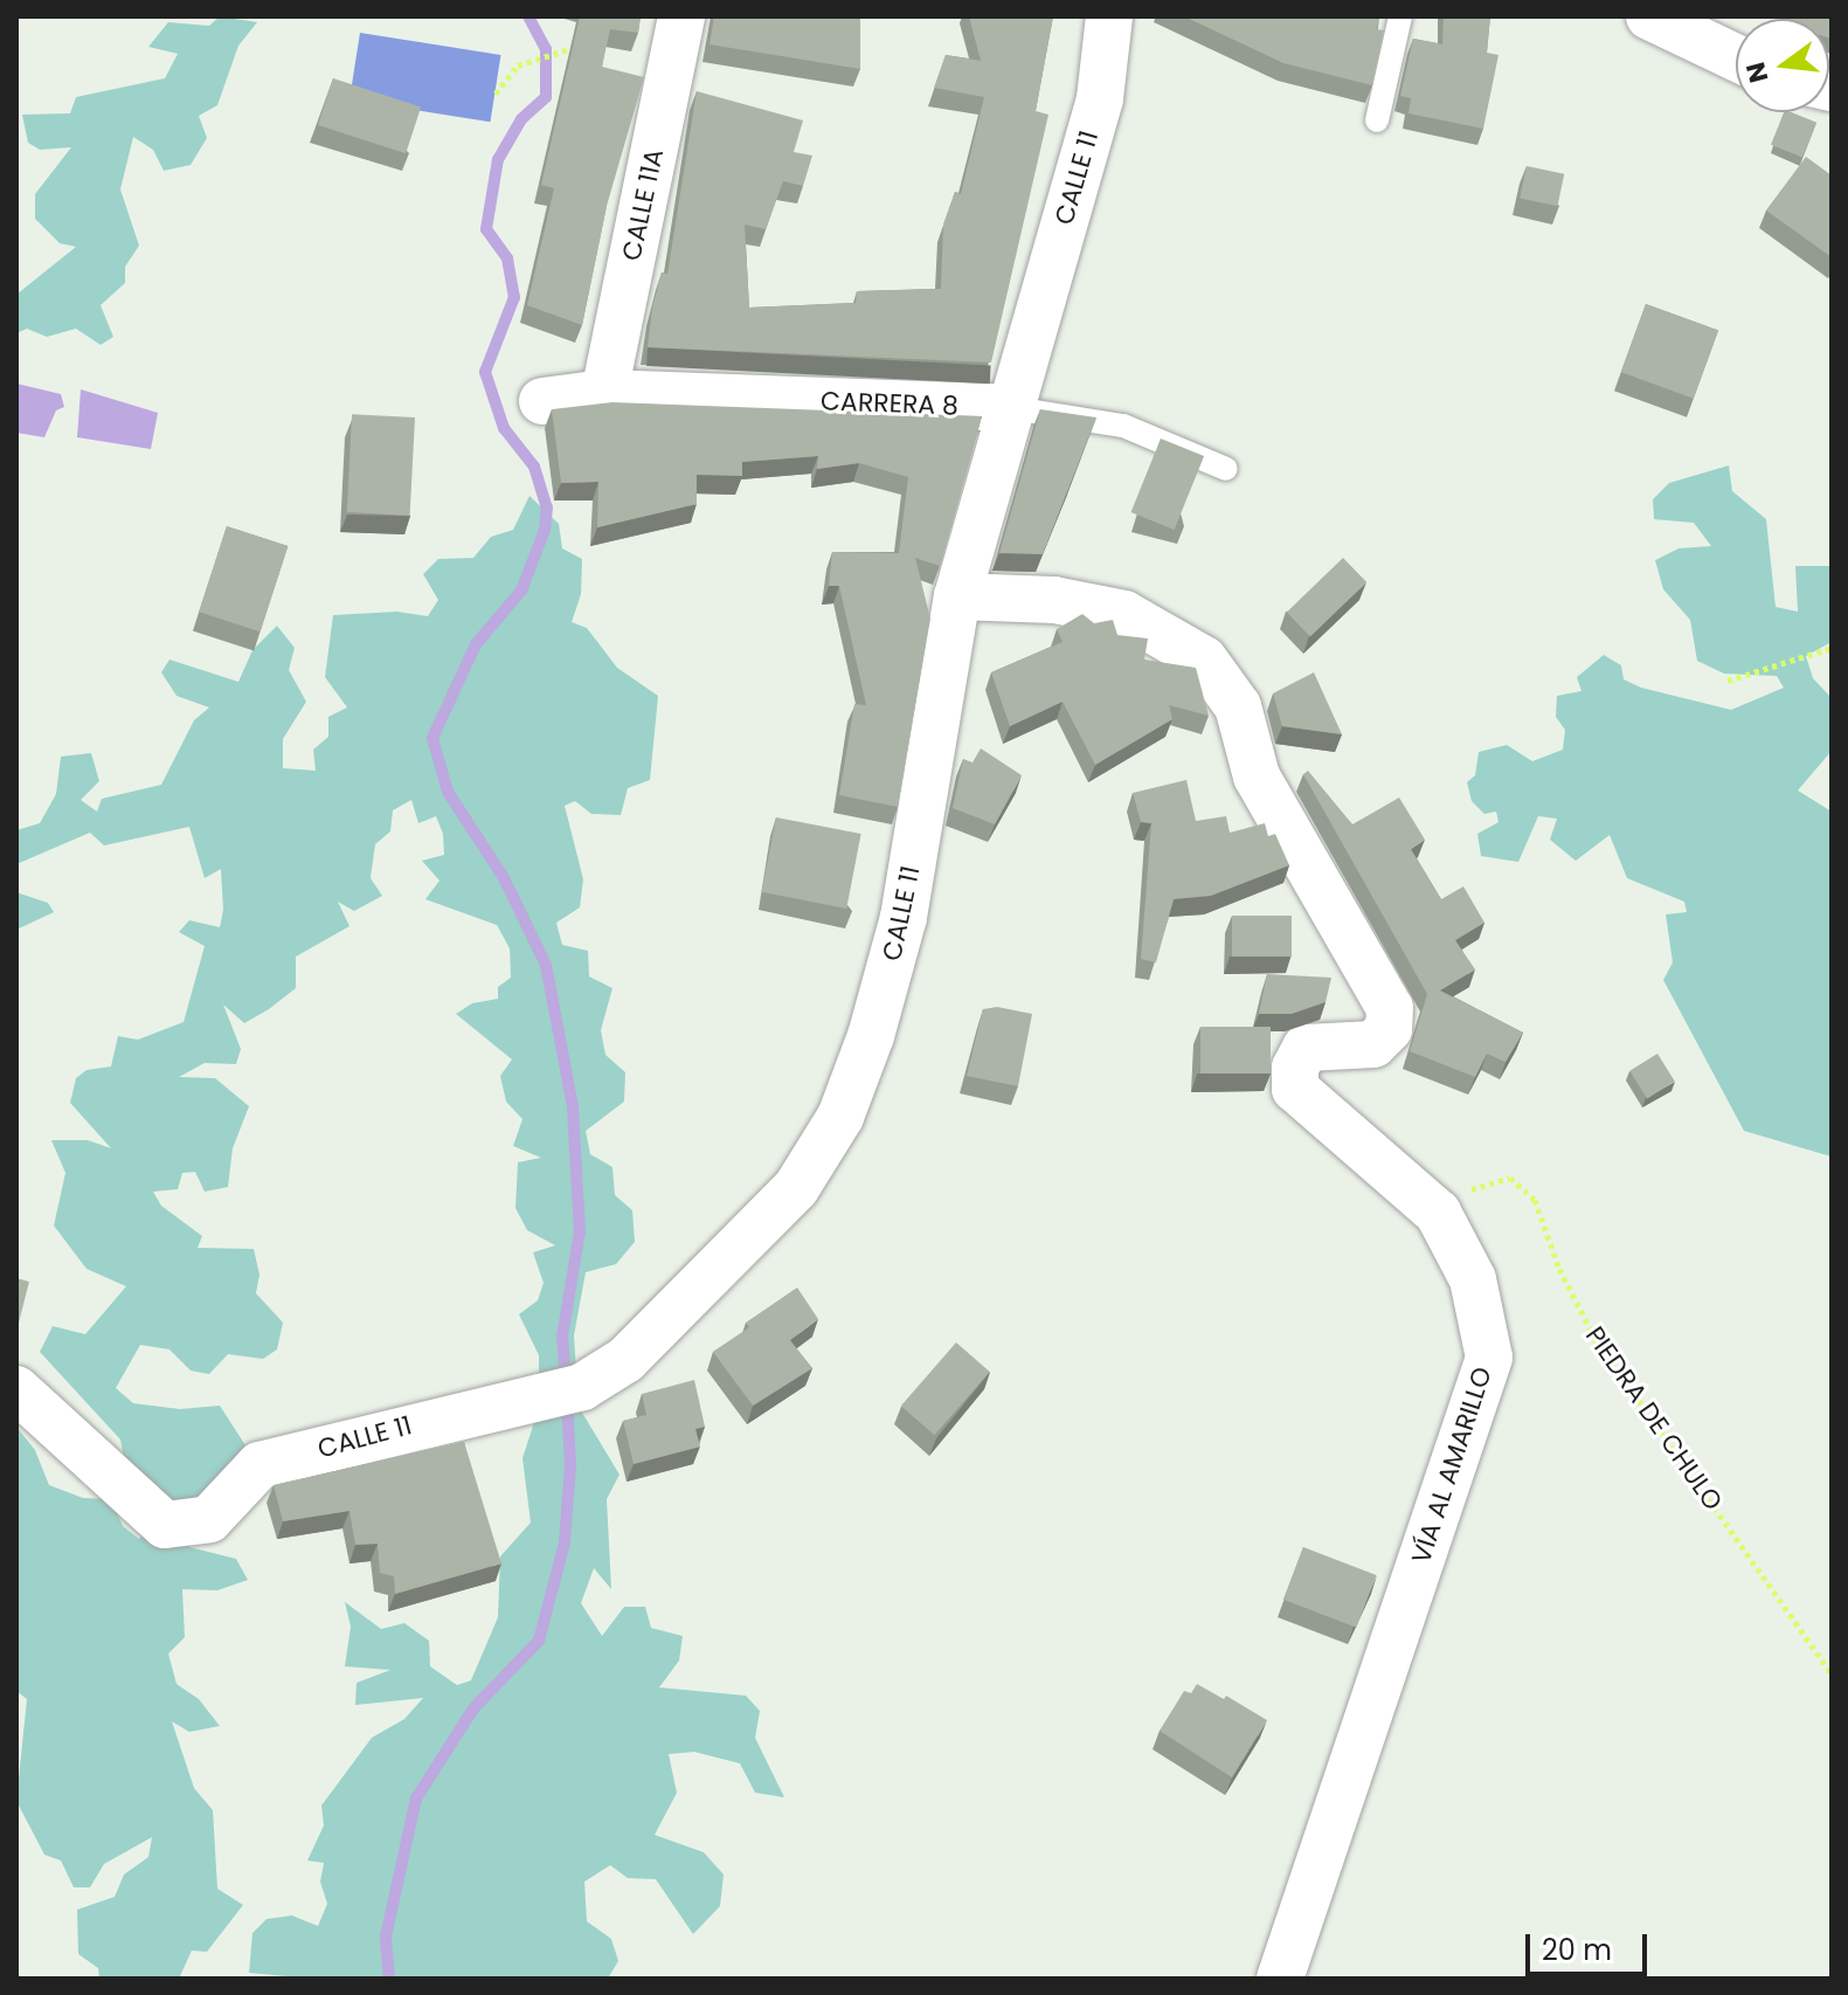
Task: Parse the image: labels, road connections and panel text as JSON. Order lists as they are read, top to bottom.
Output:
{
  "streets": {
    "street": [
      "CALLE 11",
      "CALLE 11A",
      "CARRERA 8",
      "VÍA AL AMARILLO"
    ],
    "path": ["PIEDRA DE CHULO"]
  },
  "crossings": [
    ["CALLE 11", "CARRERA 8"],
    ["CALLE 11", "VÍA AL AMARILLO"],
    ["CALLE 11A", "CARRERA 8"],
    ["PIEDRA DE CHULO", "VÍA AL AMARILLO"]
  ],
  "scale_bar": "20 m",
  "north": "left"
}
